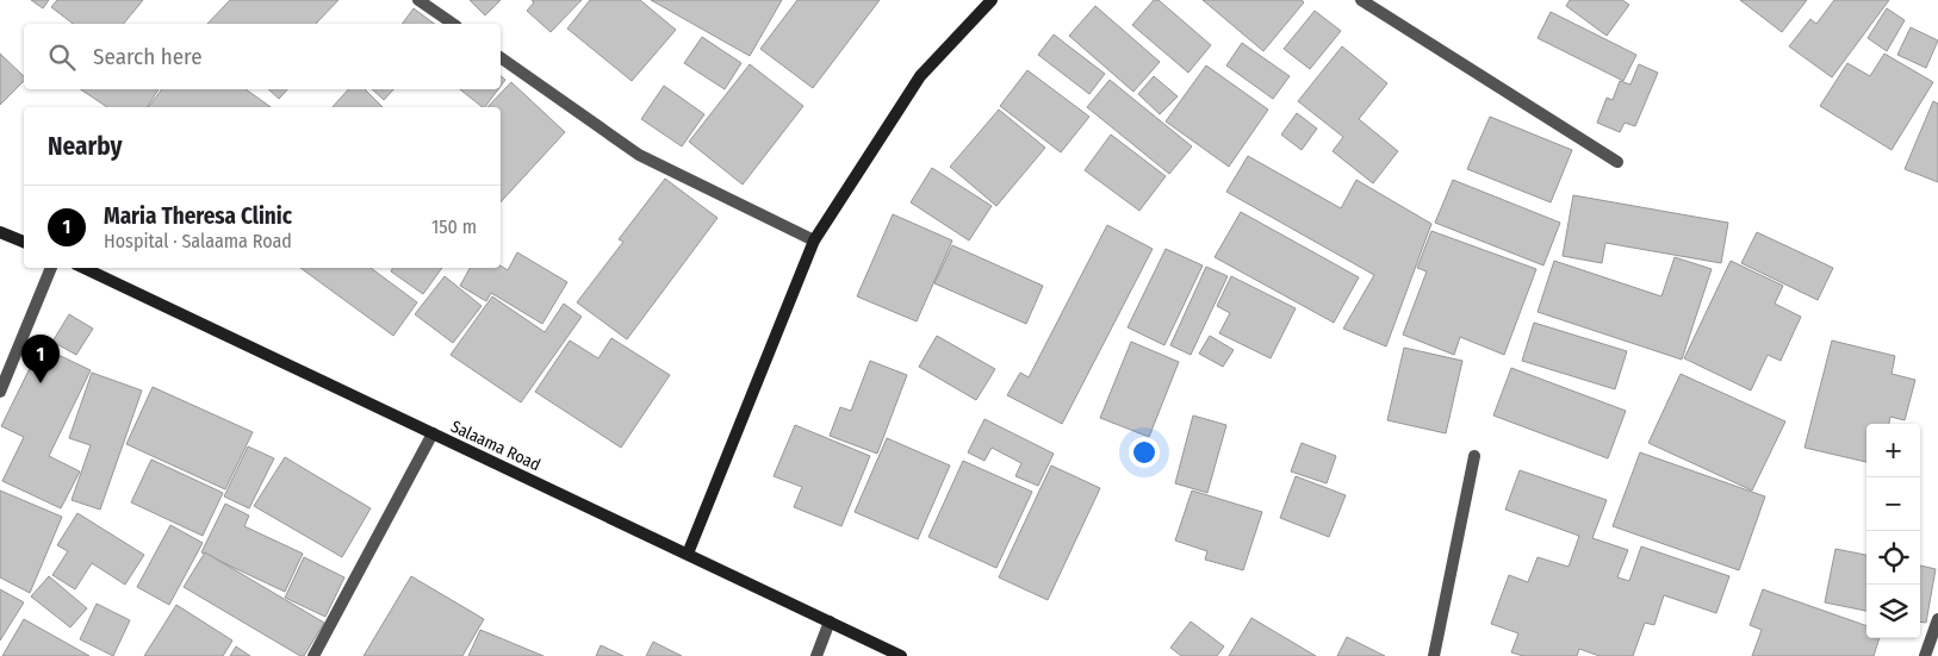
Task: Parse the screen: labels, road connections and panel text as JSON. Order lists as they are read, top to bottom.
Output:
{
  "streets": {
    "main road": ["Salaama Road"]
  },
  "page": {
    "search": "Search here",
    "heading": "Nearby",
    "list": [
      {
        "mark": "1",
        "name": "Maria Theresa Clinic",
        "note": "Hospital · Salaama Road",
        "value": "150 m"
      }
    ],
    "pins": "1",
    "map_buttons": ["+", "−"]
  }
}
